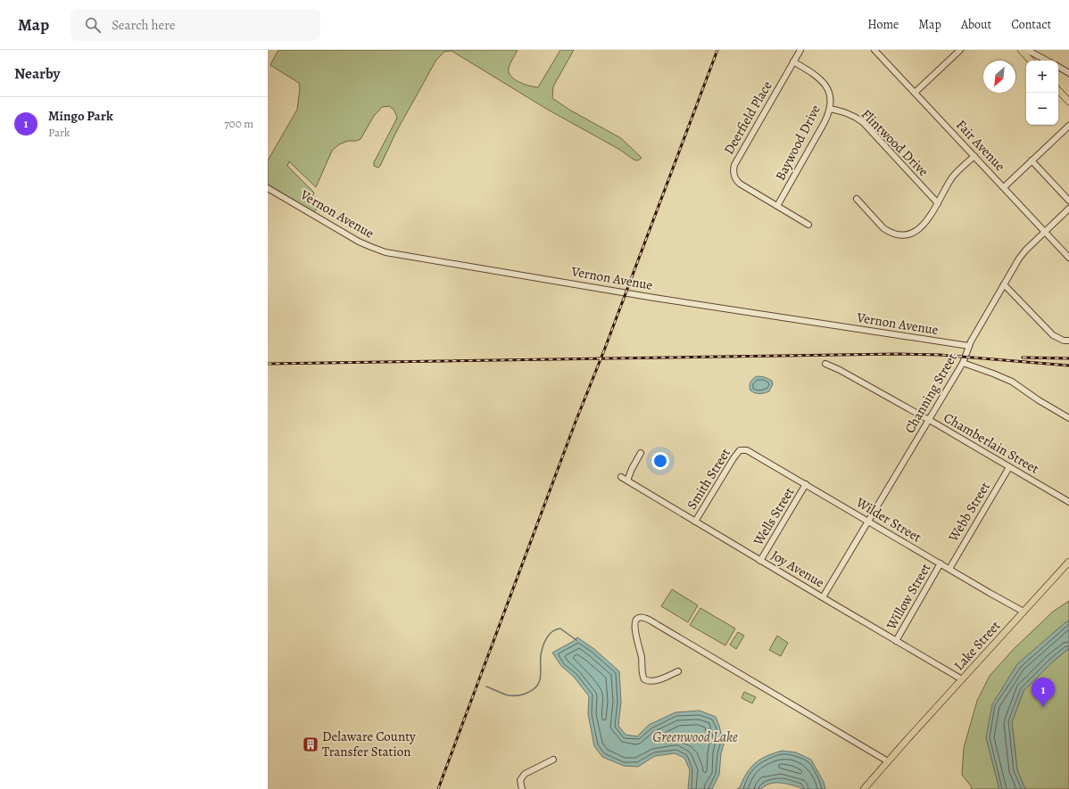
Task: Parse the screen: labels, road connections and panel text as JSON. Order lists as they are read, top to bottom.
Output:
{
  "streets": {
    "main road": ["Lake Street"],
    "street": [
      "Deerfield Place",
      "Baywood Drive",
      "Flintwood Drive",
      "Fair Avenue",
      "Vernon Avenue",
      "Channing Street",
      "Chamberlain Street",
      "Smith Street",
      "Webb Street",
      "Wells Street",
      "Wilder Street",
      "Joy Avenue",
      "Willow Street"
    ]
  },
  "crossings": [
    ["Deerfield Place", "Baywood Drive"],
    ["Baywood Drive", "Flintwood Drive"],
    ["Fair Avenue", "Channing Street"],
    ["Vernon Avenue", "Channing Street"],
    ["Channing Street", "Chamberlain Street"],
    ["Channing Street", "Wilder Street"],
    ["Channing Street", "Joy Avenue"],
    ["Chamberlain Street", "Webb Street"],
    ["Smith Street", "Wilder Street"],
    ["Smith Street", "Joy Avenue"],
    ["Webb Street", "Wilder Street"],
    ["Wells Street", "Wilder Street"],
    ["Wells Street", "Joy Avenue"],
    ["Wilder Street", "Willow Street"],
    ["Wilder Street", "Lake Street"],
    ["Joy Avenue", "Willow Street"],
    ["Joy Avenue", "Lake Street"]
  ],
  "water": ["Greenwood Lake"],
  "places": {
    "building": ["Delaware County Transfer Station"]
  },
  "north": "bottom left",
  "page": {
    "header": "Map",
    "search": "Search here",
    "nav": [
      "Home",
      "Map",
      "About",
      "Contact"
    ],
    "heading": "Nearby",
    "map_buttons": ["+", "−"],
    "list": [
      {
        "mark": "1",
        "name": "Mingo Park",
        "note": "Park",
        "value": "700 m"
      }
    ],
    "pins": "1"
  }
}
